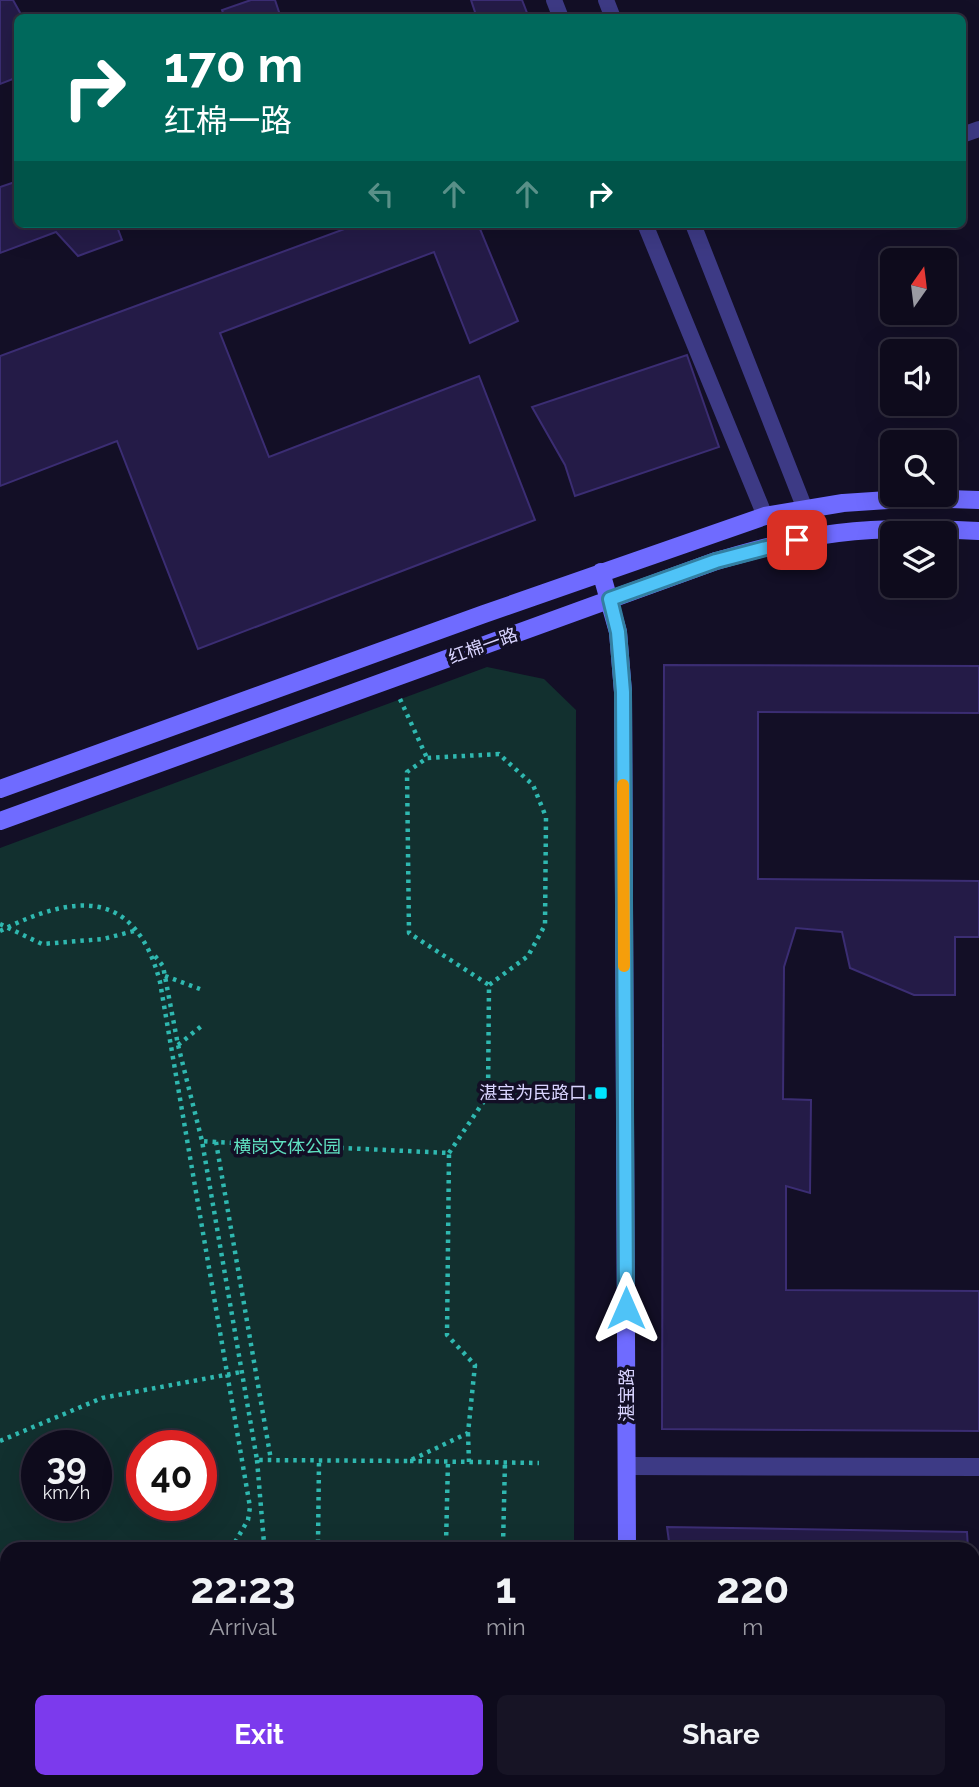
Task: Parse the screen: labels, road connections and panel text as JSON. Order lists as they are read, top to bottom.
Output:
{
  "streets": {
    "main road": ["红棉一路", "湛宝路"]
  },
  "crossings": [
    ["红棉一路", "湛宝路"]
  ],
  "parks": ["横岗文体公园"],
  "places": {
    "transit": ["湛宝为民路口"]
  },
  "north": "top",
  "page": {
    "turn": ["170 m", "红棉一路"],
    "speed": "39 km/h",
    "limit": "40",
    "eta": [
      "22:23",
      "Arrival",
      "1",
      "min",
      "220",
      "m"
    ],
    "buttons": ["Exit", "Share"]
  }
}
